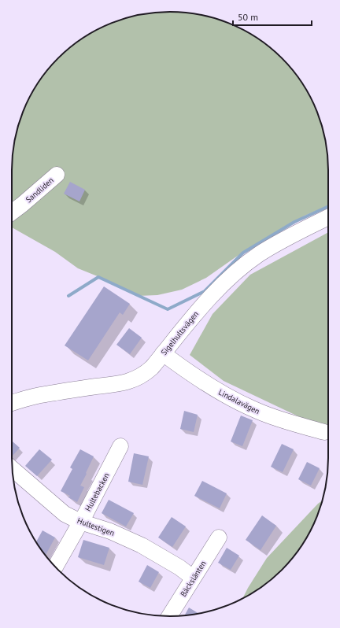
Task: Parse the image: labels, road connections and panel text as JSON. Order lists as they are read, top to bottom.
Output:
{
  "streets": {
    "street": [
      "Sandliden",
      "Sigelhultsvägen",
      "Lindalavägen",
      "Hultebacken",
      "Hultestigen",
      "Bäckslänten"
    ]
  },
  "crossings": [
    ["Sigelhultsvägen", "Lindalavägen"],
    ["Hultebacken", "Hultestigen"],
    ["Hultestigen", "Bäckslänten"]
  ],
  "scale_bar": "50 m"
}
